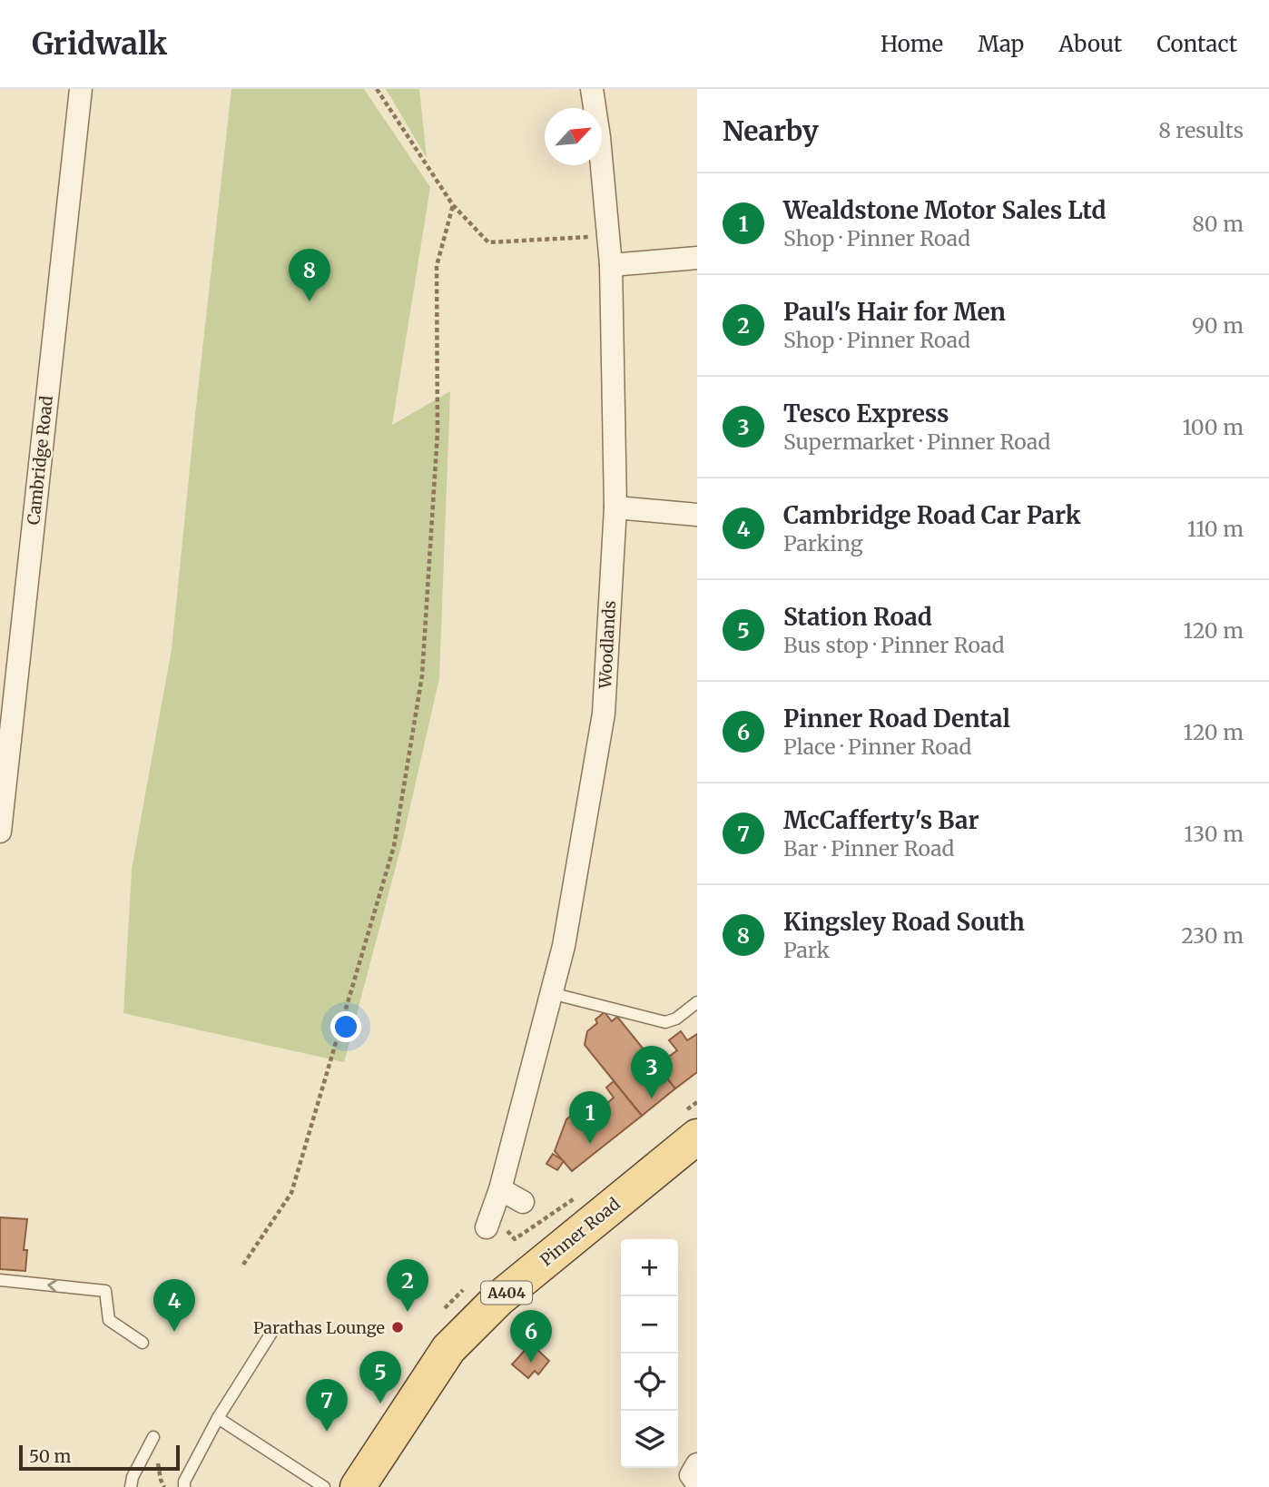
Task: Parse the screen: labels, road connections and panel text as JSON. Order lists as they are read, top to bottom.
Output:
{
  "streets": {
    "main road": ["Pinner Road", "A404"],
    "street": ["Cambridge Road", "Woodlands"]
  },
  "places": ["Parathas Lounge"],
  "scale_bar": "50 m",
  "north": "top right",
  "page": {
    "header": "Gridwalk",
    "nav": [
      "Home",
      "Map",
      "About",
      "Contact"
    ],
    "heading": ["Nearby", "8 results"],
    "list": [
      {
        "mark": "1",
        "name": "Wealdstone Motor Sales Ltd",
        "note": "Shop · Pinner Road",
        "value": "80 m"
      },
      {
        "mark": "2",
        "name": "Paul's Hair for Men",
        "note": "Shop · Pinner Road",
        "value": "90 m"
      },
      {
        "mark": "3",
        "name": "Tesco Express",
        "note": "Supermarket · Pinner Road",
        "value": "100 m"
      },
      {
        "mark": "4",
        "name": "Cambridge Road Car Park",
        "note": "Parking",
        "value": "110 m"
      },
      {
        "mark": "5",
        "name": "Station Road",
        "note": "Bus stop · Pinner Road",
        "value": "120 m"
      },
      {
        "mark": "6",
        "name": "Pinner Road Dental",
        "note": "Place · Pinner Road",
        "value": "120 m"
      },
      {
        "mark": "7",
        "name": "McCafferty's Bar",
        "note": "Bar · Pinner Road",
        "value": "130 m"
      },
      {
        "mark": "8",
        "name": "Kingsley Road South",
        "note": "Park",
        "value": "230 m"
      }
    ],
    "pins": [
      "8",
      "3",
      "1",
      "2",
      "4",
      "6",
      "5",
      "7"
    ],
    "map_buttons": ["+", "−"],
    "scale": "50 m"
  }
}
